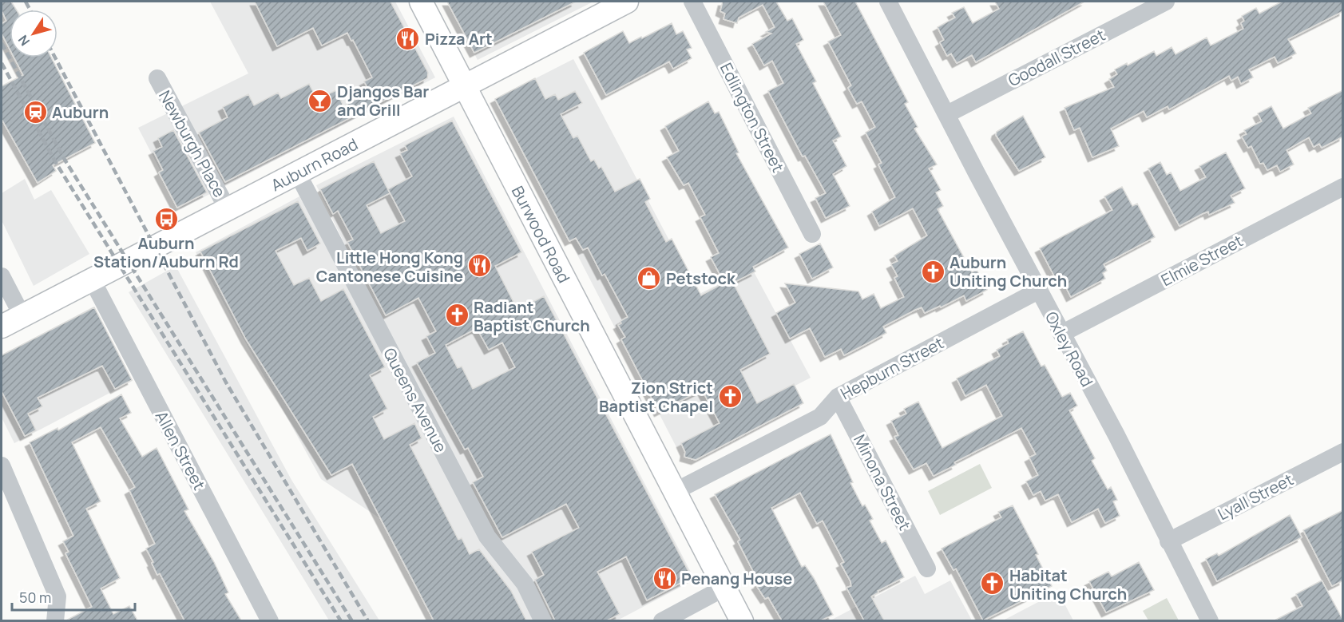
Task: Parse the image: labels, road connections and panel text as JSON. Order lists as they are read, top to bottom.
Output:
{
  "streets": {
    "main road": ["Auburn Road", "Burwood Road"],
    "street": [
      "Goodall Street",
      "Edlington Street",
      "Newburgh Place",
      "Elmie Street",
      "Oxley Road",
      "Hepburn Street",
      "Queens Avenue",
      "Allen Street",
      "Minona Street",
      "Lyall Street"
    ]
  },
  "crossings": [
    ["Goodall Street", "Oxley Road"],
    ["Newburgh Place", "Auburn Road"],
    ["Auburn Road", "Burwood Road"],
    ["Auburn Road", "Queens Avenue"],
    ["Auburn Road", "Allen Street"],
    ["Burwood Road", "Hepburn Street"],
    ["Elmie Street", "Oxley Road"],
    ["Oxley Road", "Hepburn Street"],
    ["Oxley Road", "Lyall Street"],
    ["Hepburn Street", "Minona Street"]
  ],
  "places": {
    "restaurant": ["Pizza Art", "Little Hong Kong Cantonese Cuisine", "Penang House"],
    "bar": ["Djangos Bar and Grill"],
    "station": ["Auburn"],
    "bus stop": ["Auburn Station/Auburn Rd"],
    "church": [
      "Auburn Uniting Church",
      "Radiant Baptist Church",
      "Zion Strict Baptist Chapel",
      "Habitat Uniting Church"
    ],
    "shop": ["Petstock"]
  },
  "scale_bar": "50 m",
  "north": "bottom left"
}
